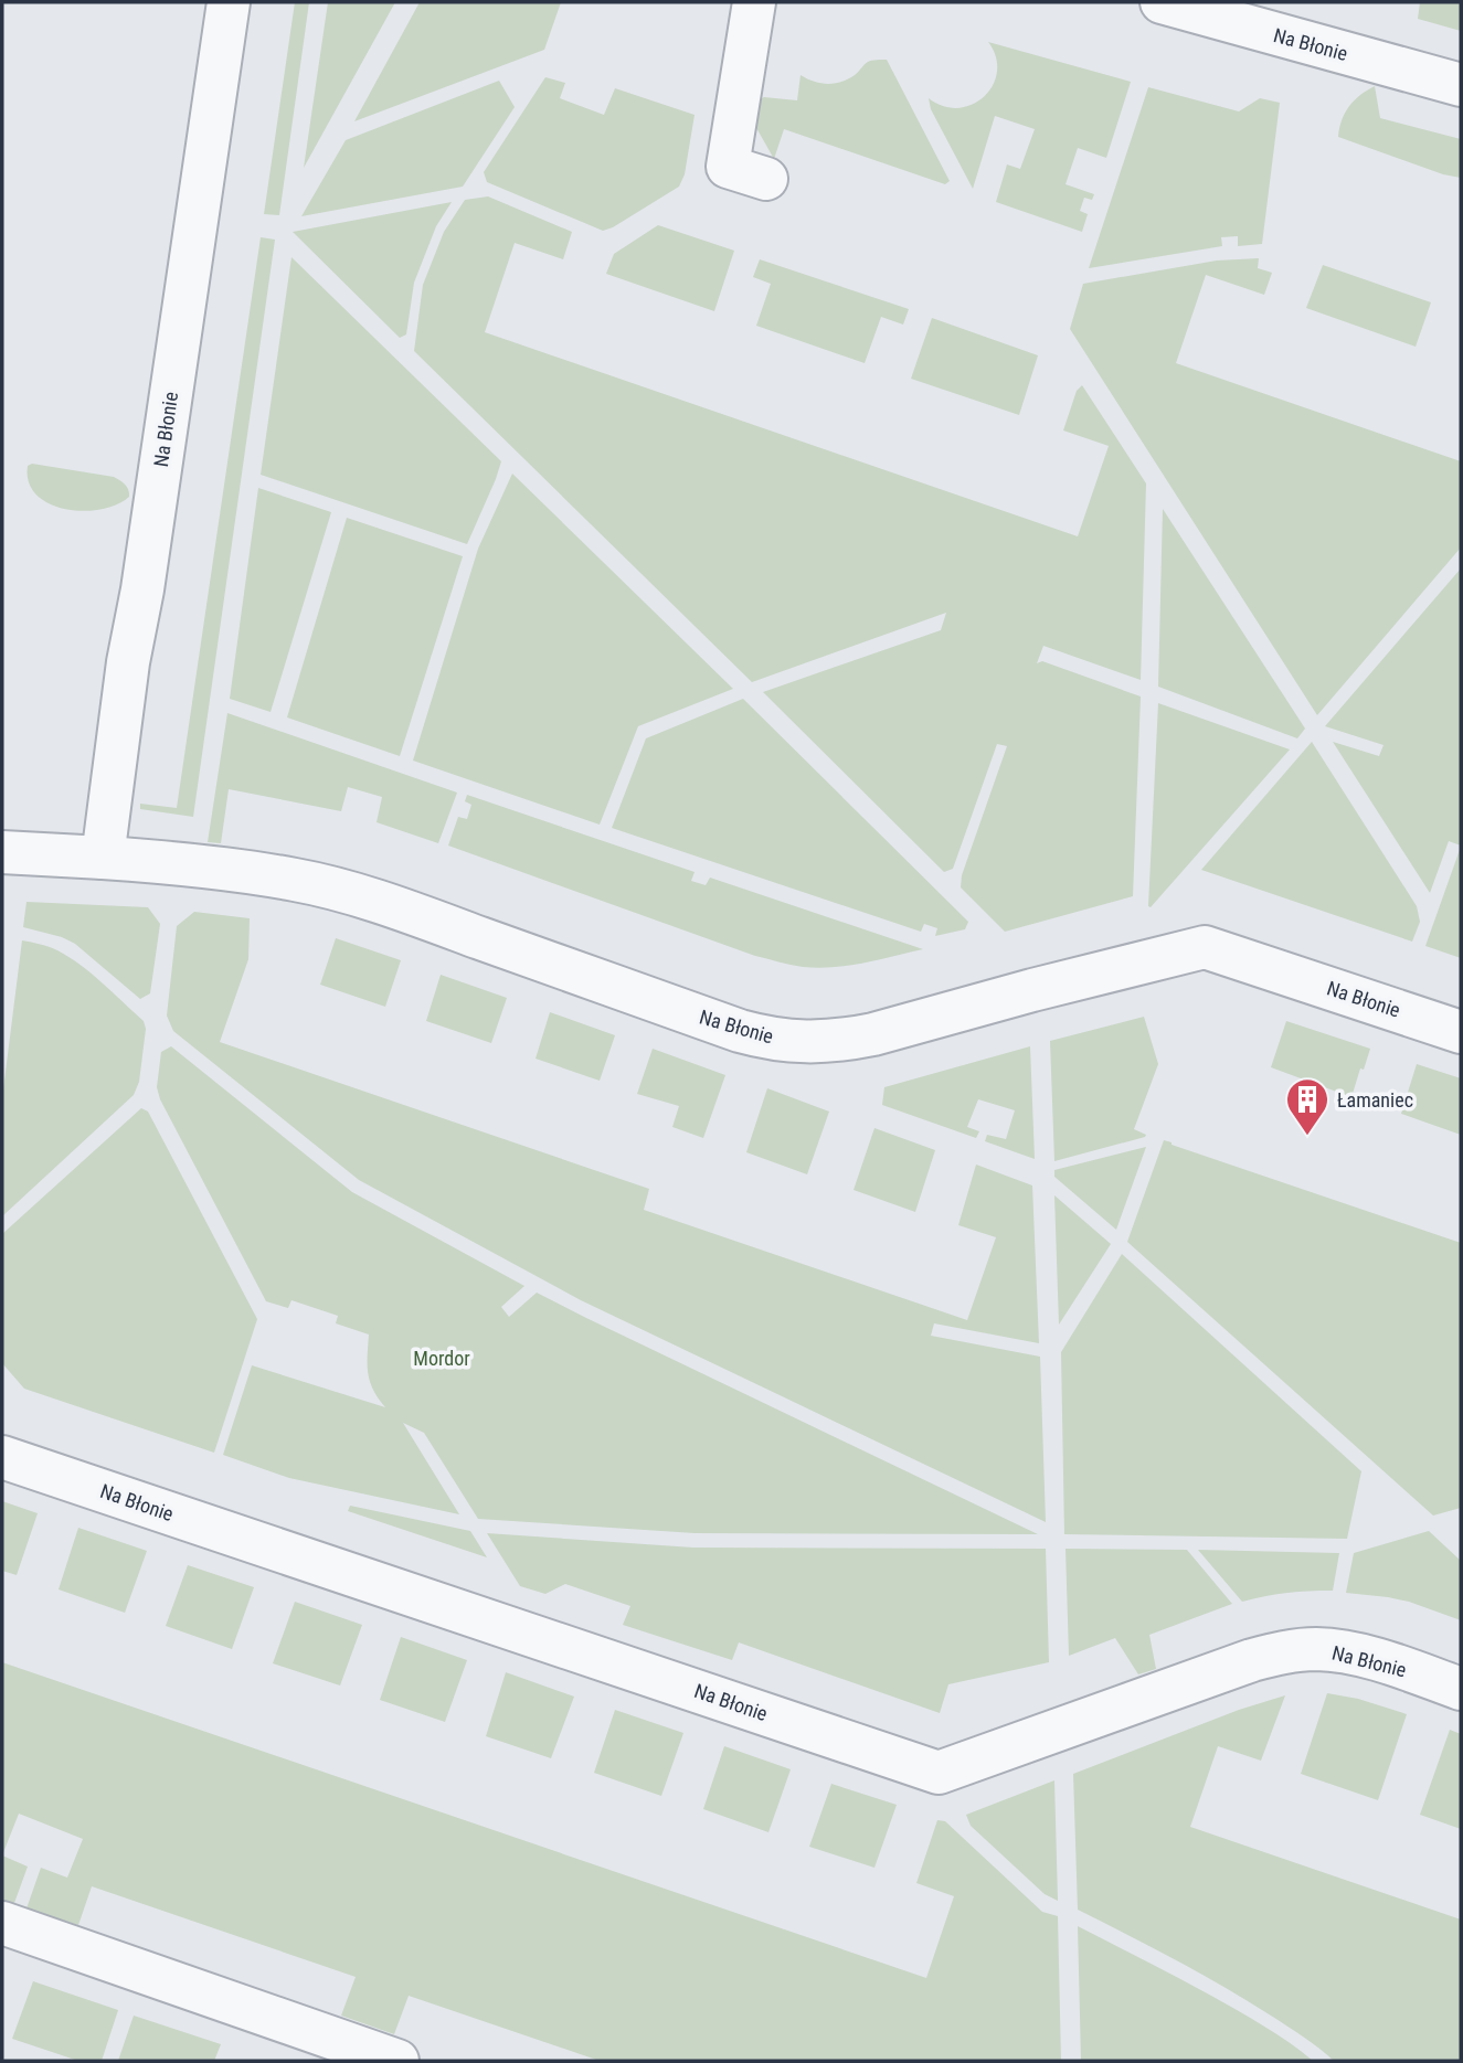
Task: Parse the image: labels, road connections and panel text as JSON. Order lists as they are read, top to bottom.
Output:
{
  "streets": {
    "street": ["Na Błonie"]
  },
  "parks": ["Mordor"],
  "places": {
    "building": ["Łamaniec"]
  }
}
